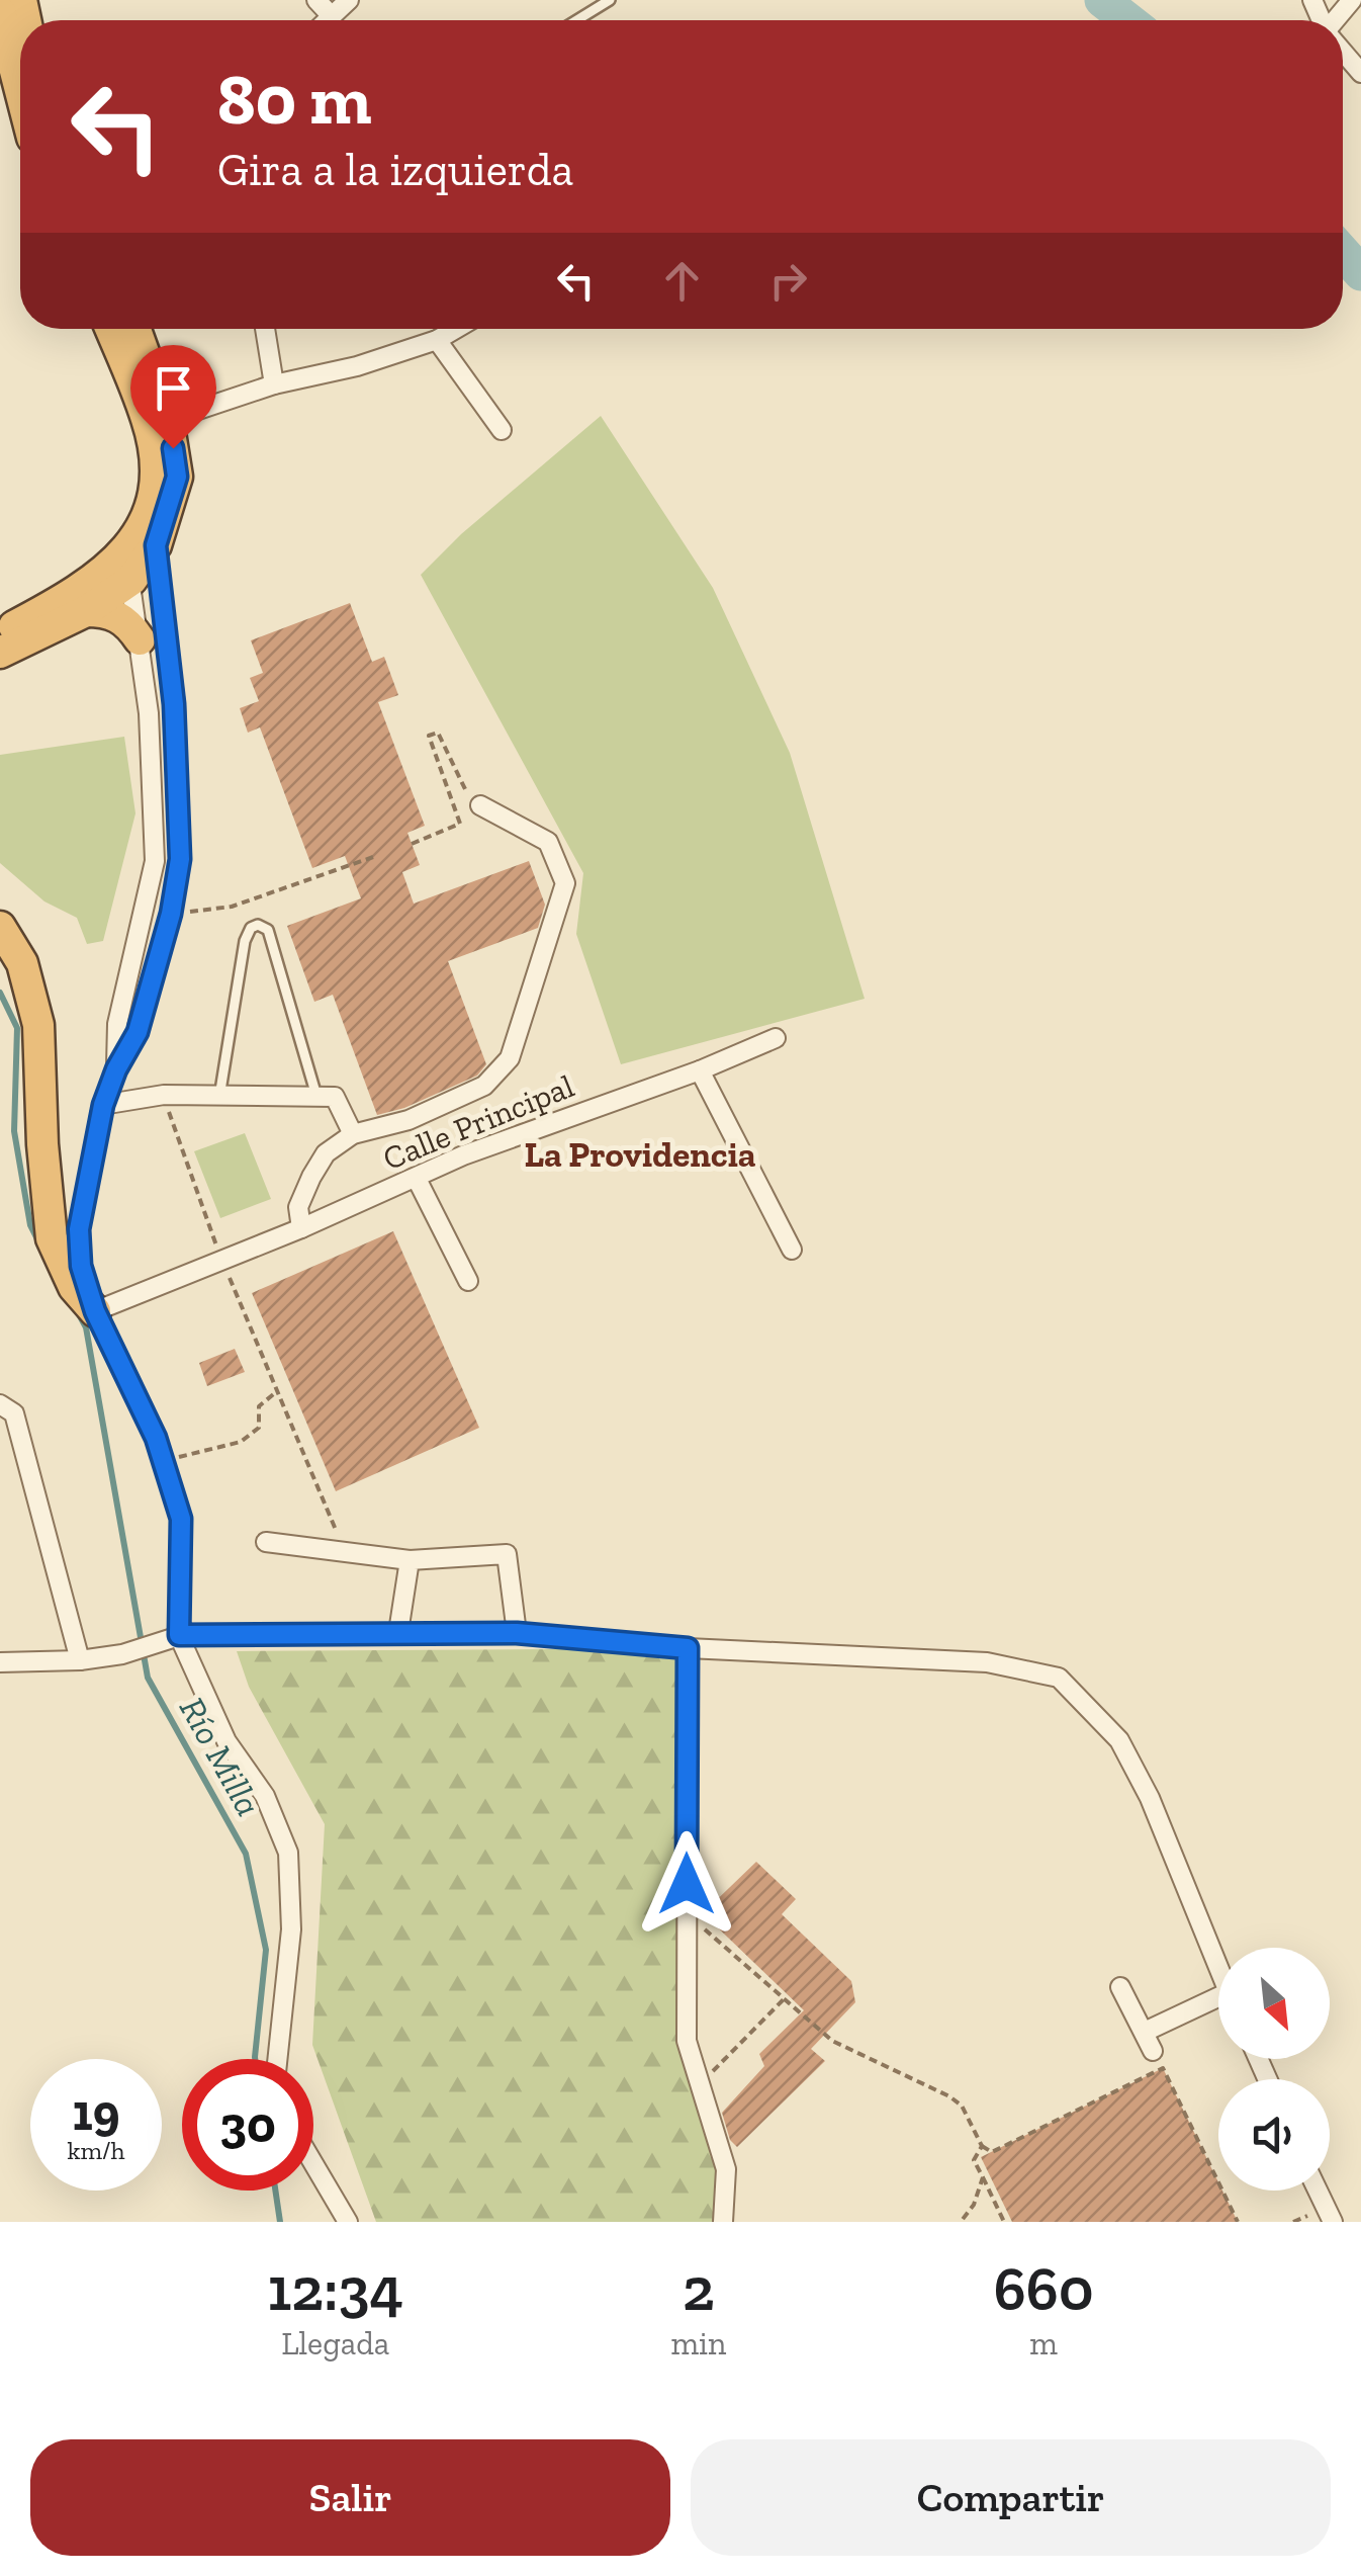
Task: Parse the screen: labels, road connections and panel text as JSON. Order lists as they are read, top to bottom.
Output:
{
  "streets": {
    "street": ["Calle Principal"]
  },
  "districts": ["La Providencia"],
  "water": ["Río Milla"],
  "north": "bottom right",
  "page": {
    "turn": ["80 m", "Gira a la izquierda"],
    "speed": "19 km/h",
    "limit": "30",
    "eta": [
      "12:34",
      "Llegada",
      "2",
      "min",
      "660",
      "m"
    ],
    "buttons": ["Salir", "Compartir"]
  }
}
